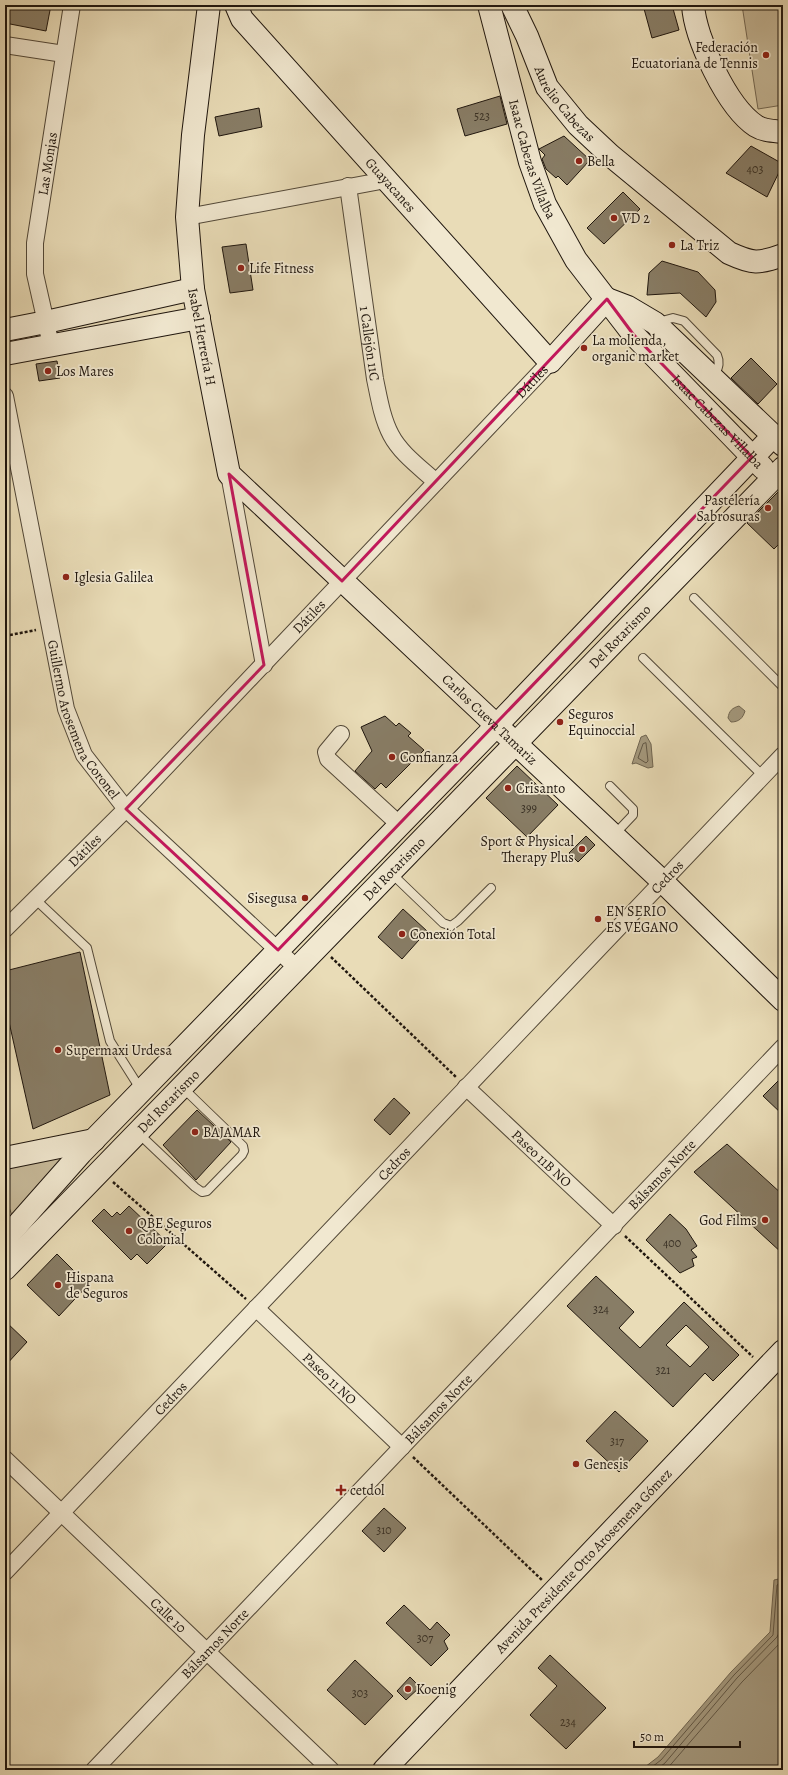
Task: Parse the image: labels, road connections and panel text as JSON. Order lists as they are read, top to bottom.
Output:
{
  "streets": {
    "street": [
      "Aurelio Cabezas",
      "Isaac Cabezas Villalba",
      "Las Monjas",
      "Guayacanes",
      "Isabel Herrería H",
      "1 Callejón 11C",
      "Dátiles",
      "Del Rotarismo",
      "Guillermo Arosemena Coronel",
      "Carlos Cueva Tamariz",
      "Cedros",
      "Paseo 11B NO",
      "Bálsamos Norte",
      "Paseo 11 NO",
      "Avenida Presidente Otto Arosemena Gómez",
      "Calle 10"
    ]
  },
  "crossings": [
    ["Isaac Cabezas Villalba", "Dátiles"],
    ["Isaac Cabezas Villalba", "Del Rotarismo"],
    ["Guayacanes", "Dátiles"],
    ["Isabel Herrería H", "Dátiles"],
    ["Isabel Herrería H", "Carlos Cueva Tamariz"],
    ["1 Callejón 11C", "Dátiles"],
    ["Dátiles", "Guillermo Arosemena Coronel"],
    ["Dátiles", "Carlos Cueva Tamariz"],
    ["Del Rotarismo", "Guillermo Arosemena Coronel"],
    ["Del Rotarismo", "Carlos Cueva Tamariz"],
    ["Carlos Cueva Tamariz", "Cedros"],
    ["Cedros", "Paseo 11B NO"],
    ["Cedros", "Paseo 11 NO"],
    ["Cedros", "Calle 10"],
    ["Paseo 11B NO", "Bálsamos Norte"],
    ["Bálsamos Norte", "Paseo 11 NO"],
    ["Bálsamos Norte", "Calle 10"]
  ],
  "places": {
    "other": [
      "Federación Ecuatoriana de Tennis",
      "Bella",
      "VD 2",
      "La Triz",
      "Life Fitness",
      "La molienda, organic market",
      "Los Mares",
      "Pastelería Sabrosuras",
      "Iglesia Galilea",
      "Seguros Equinoccial",
      "Confianza",
      "Crisanto",
      "Sport & Physical Therapy Plus",
      "Sisegusa",
      "EN SERIO ES VEGANO",
      "Conexión Total",
      "Supermaxi Urdesa",
      "BAJAMAR",
      "God Films",
      "QBE Seguros Colonial",
      "Hispana de Seguros",
      "Genesis",
      "Koenig"
    ],
    "health": ["cetdol"]
  },
  "house_numbers": [
    "523",
    "403",
    "399",
    "400",
    "324",
    "321",
    "317",
    "310",
    "307",
    "303",
    "234"
  ],
  "scale_bar": "50 m"
}
